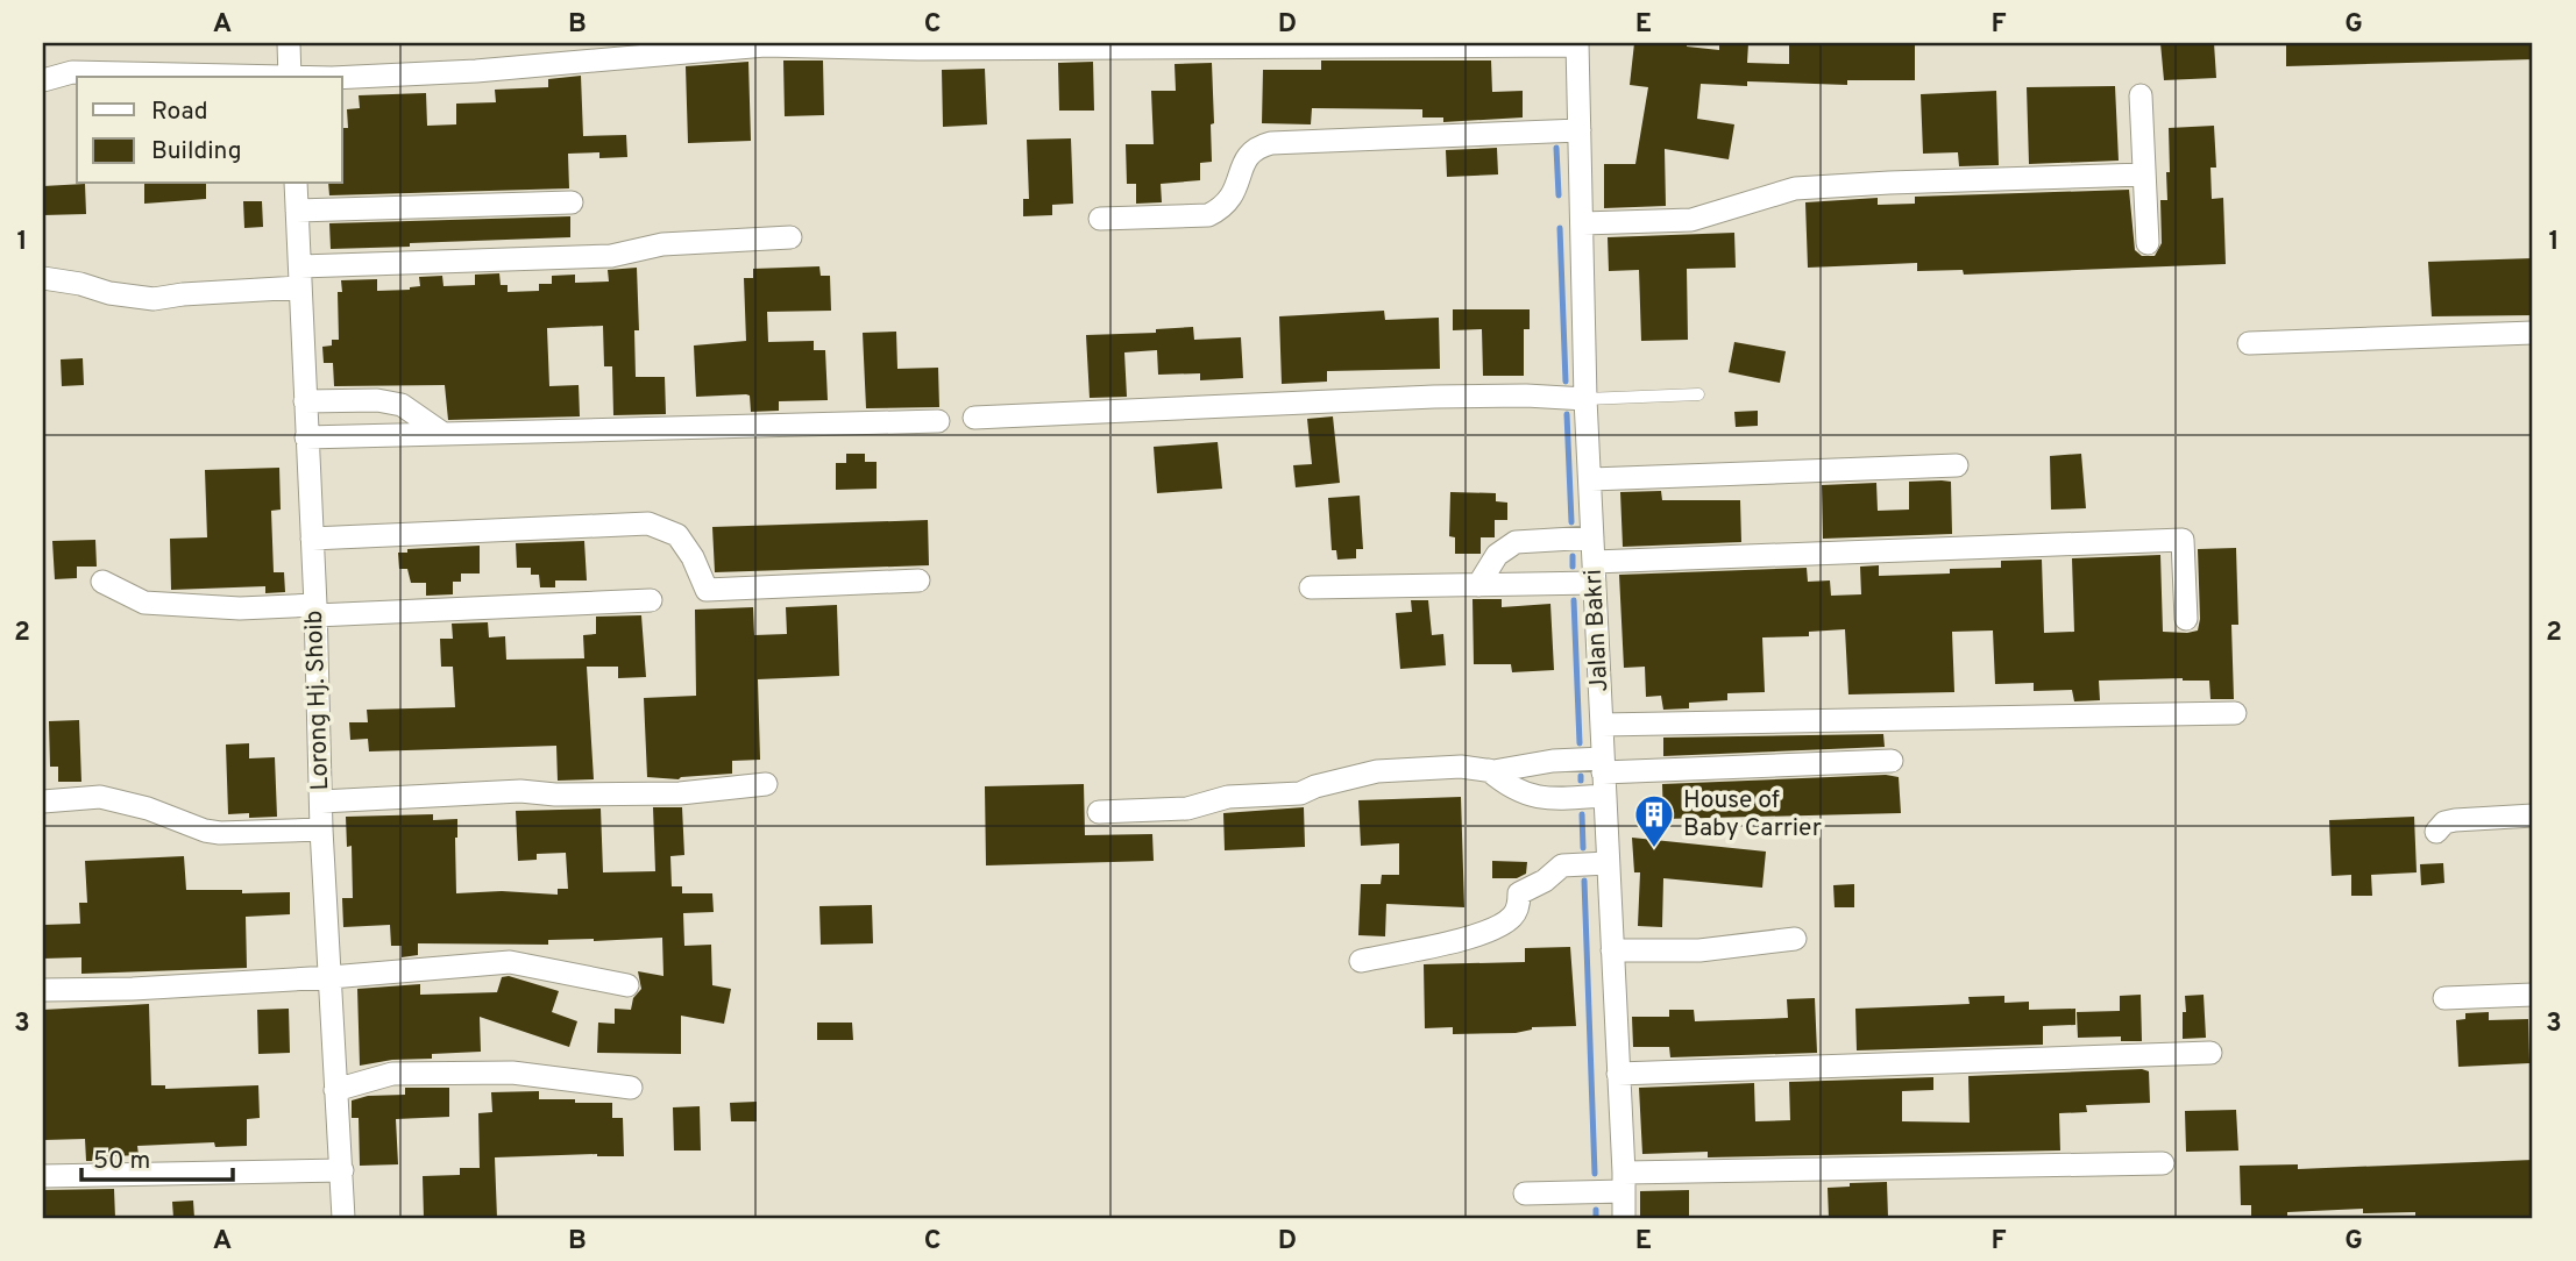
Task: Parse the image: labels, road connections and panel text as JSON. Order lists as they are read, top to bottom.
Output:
{
  "streets": {
    "street": ["Jalan Bakri", "Lorong Hj. Shoib"]
  },
  "places": {
    "building": ["House of Baby Carrier"]
  },
  "legend": ["Road", "Building"],
  "scale_bar": "50 m",
  "grid": {
    "columns": [
      "A",
      "B",
      "C",
      "D",
      "E",
      "F",
      "G"
    ],
    "rows": ["1", "2", "3"]
  }
}
